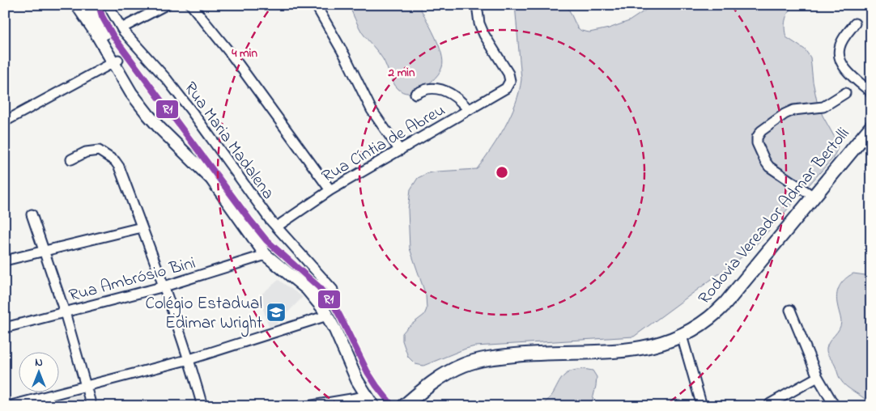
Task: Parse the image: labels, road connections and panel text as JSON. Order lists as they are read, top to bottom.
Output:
{
  "streets": {
    "highway": ["Rodovia Vereador Admar Bertolli"],
    "street": ["Rua Maria Madalena", "Rua Cíntia de Abreu", "Rua Ambrósio Bini"]
  },
  "crossings": [
    ["Rua Maria Madalena", "Rua Cíntia de Abreu"]
  ],
  "places": {
    "school or university": ["Colégio Estadual Edimar Wright"]
  },
  "lines": ["transit line R1"],
  "north": "top",
  "rings": ["4 min", "2 min"]
}
